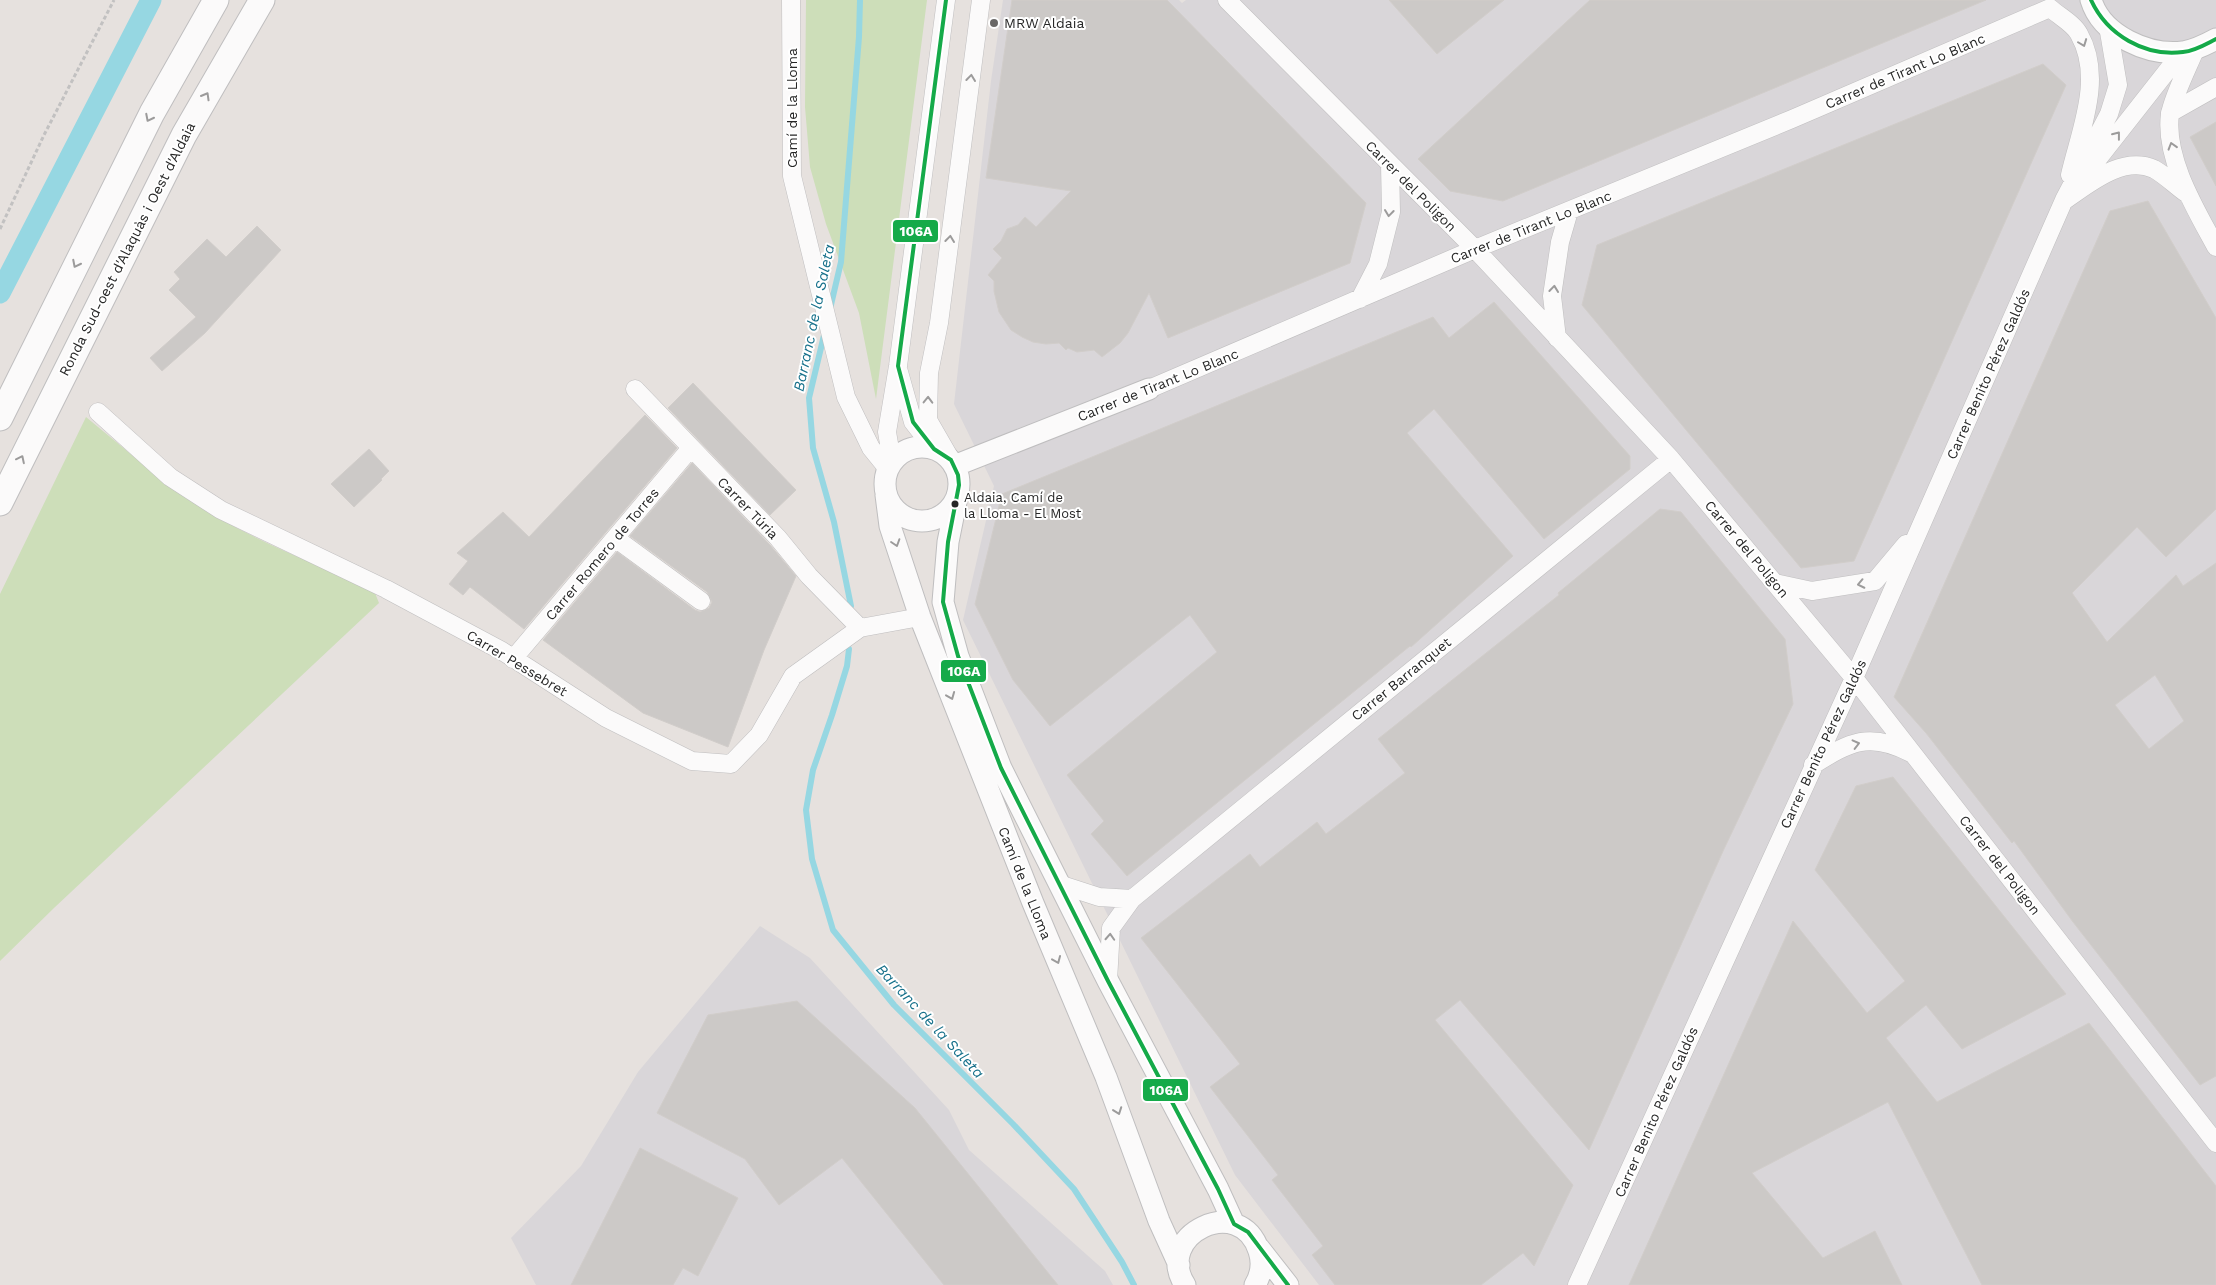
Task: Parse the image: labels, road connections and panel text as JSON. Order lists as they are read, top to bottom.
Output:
{
  "streets": {
    "main road": ["Ronda Sud-oest d'Alaquàs i Oest d'Aldaia"],
    "street": [
      "Carrer de Tirant Lo Blanc",
      "Camí de la Lloma",
      "Carrer del Poligon",
      "Carrer Benito Pérez Galdós",
      "Carrer Túria",
      "Carrer Romero de Torres",
      "Carrer Pessebret",
      "Carrer Barranquet"
    ]
  },
  "crossings": [
    ["Carrer de Tirant Lo Blanc", "Camí de la Lloma"],
    ["Carrer de Tirant Lo Blanc", "Carrer del Poligon"],
    ["Carrer de Tirant Lo Blanc", "Carrer Benito Pérez Galdós"],
    ["Camí de la Lloma", "Carrer Pessebret"],
    ["Camí de la Lloma", "Carrer Barranquet"],
    ["Carrer del Poligon", "Carrer Benito Pérez Galdós"],
    ["Carrer del Poligon", "Carrer Barranquet"],
    ["Carrer Túria", "Carrer Romero de Torres"],
    ["Carrer Túria", "Carrer Pessebret"],
    ["Carrer Romero de Torres", "Carrer Pessebret"]
  ],
  "water": ["Barranc de la Saleta"],
  "places": ["MRW Aldaia", "Aldaia, Camí de la Lloma - El Most"],
  "lines": ["transit line 106A"]
}
